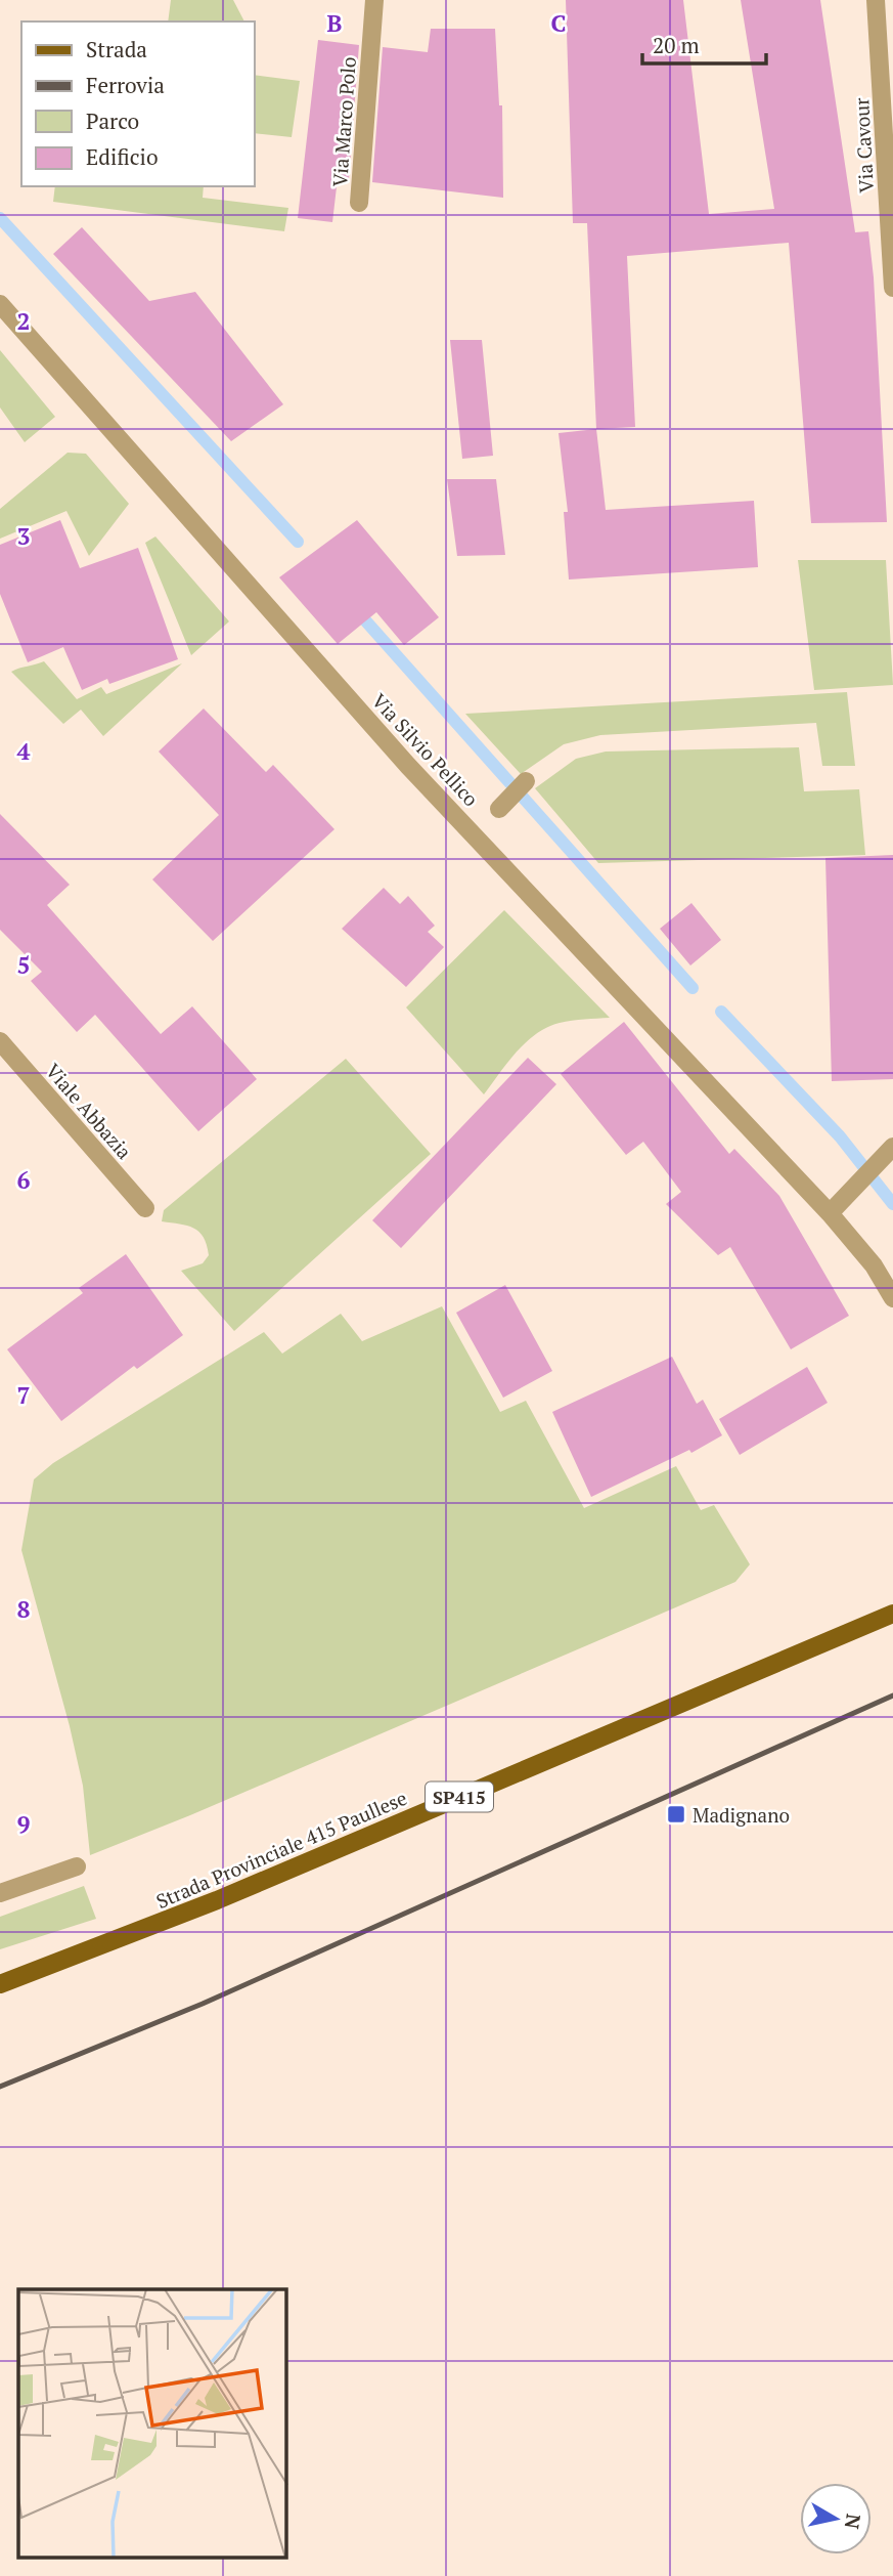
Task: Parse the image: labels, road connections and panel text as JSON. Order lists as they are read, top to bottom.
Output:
{
  "streets": {
    "main road": ["SP415", "Strada Provinciale 415 Paullese"],
    "street": [
      "Via Marco Polo",
      "Via Cavour",
      "Via Silvio Pellico",
      "Viale Abbazia"
    ]
  },
  "places": {
    "transit": ["Madignano"]
  },
  "legend": [
    "Strada",
    "Ferrovia",
    "Parco",
    "Edificio"
  ],
  "scale_bar": "20 m",
  "north": "right",
  "grid": {
    "columns": ["B", "C"],
    "rows": [
      "2",
      "3",
      "4",
      "5",
      "6",
      "7",
      "8",
      "9"
    ]
  }
}
